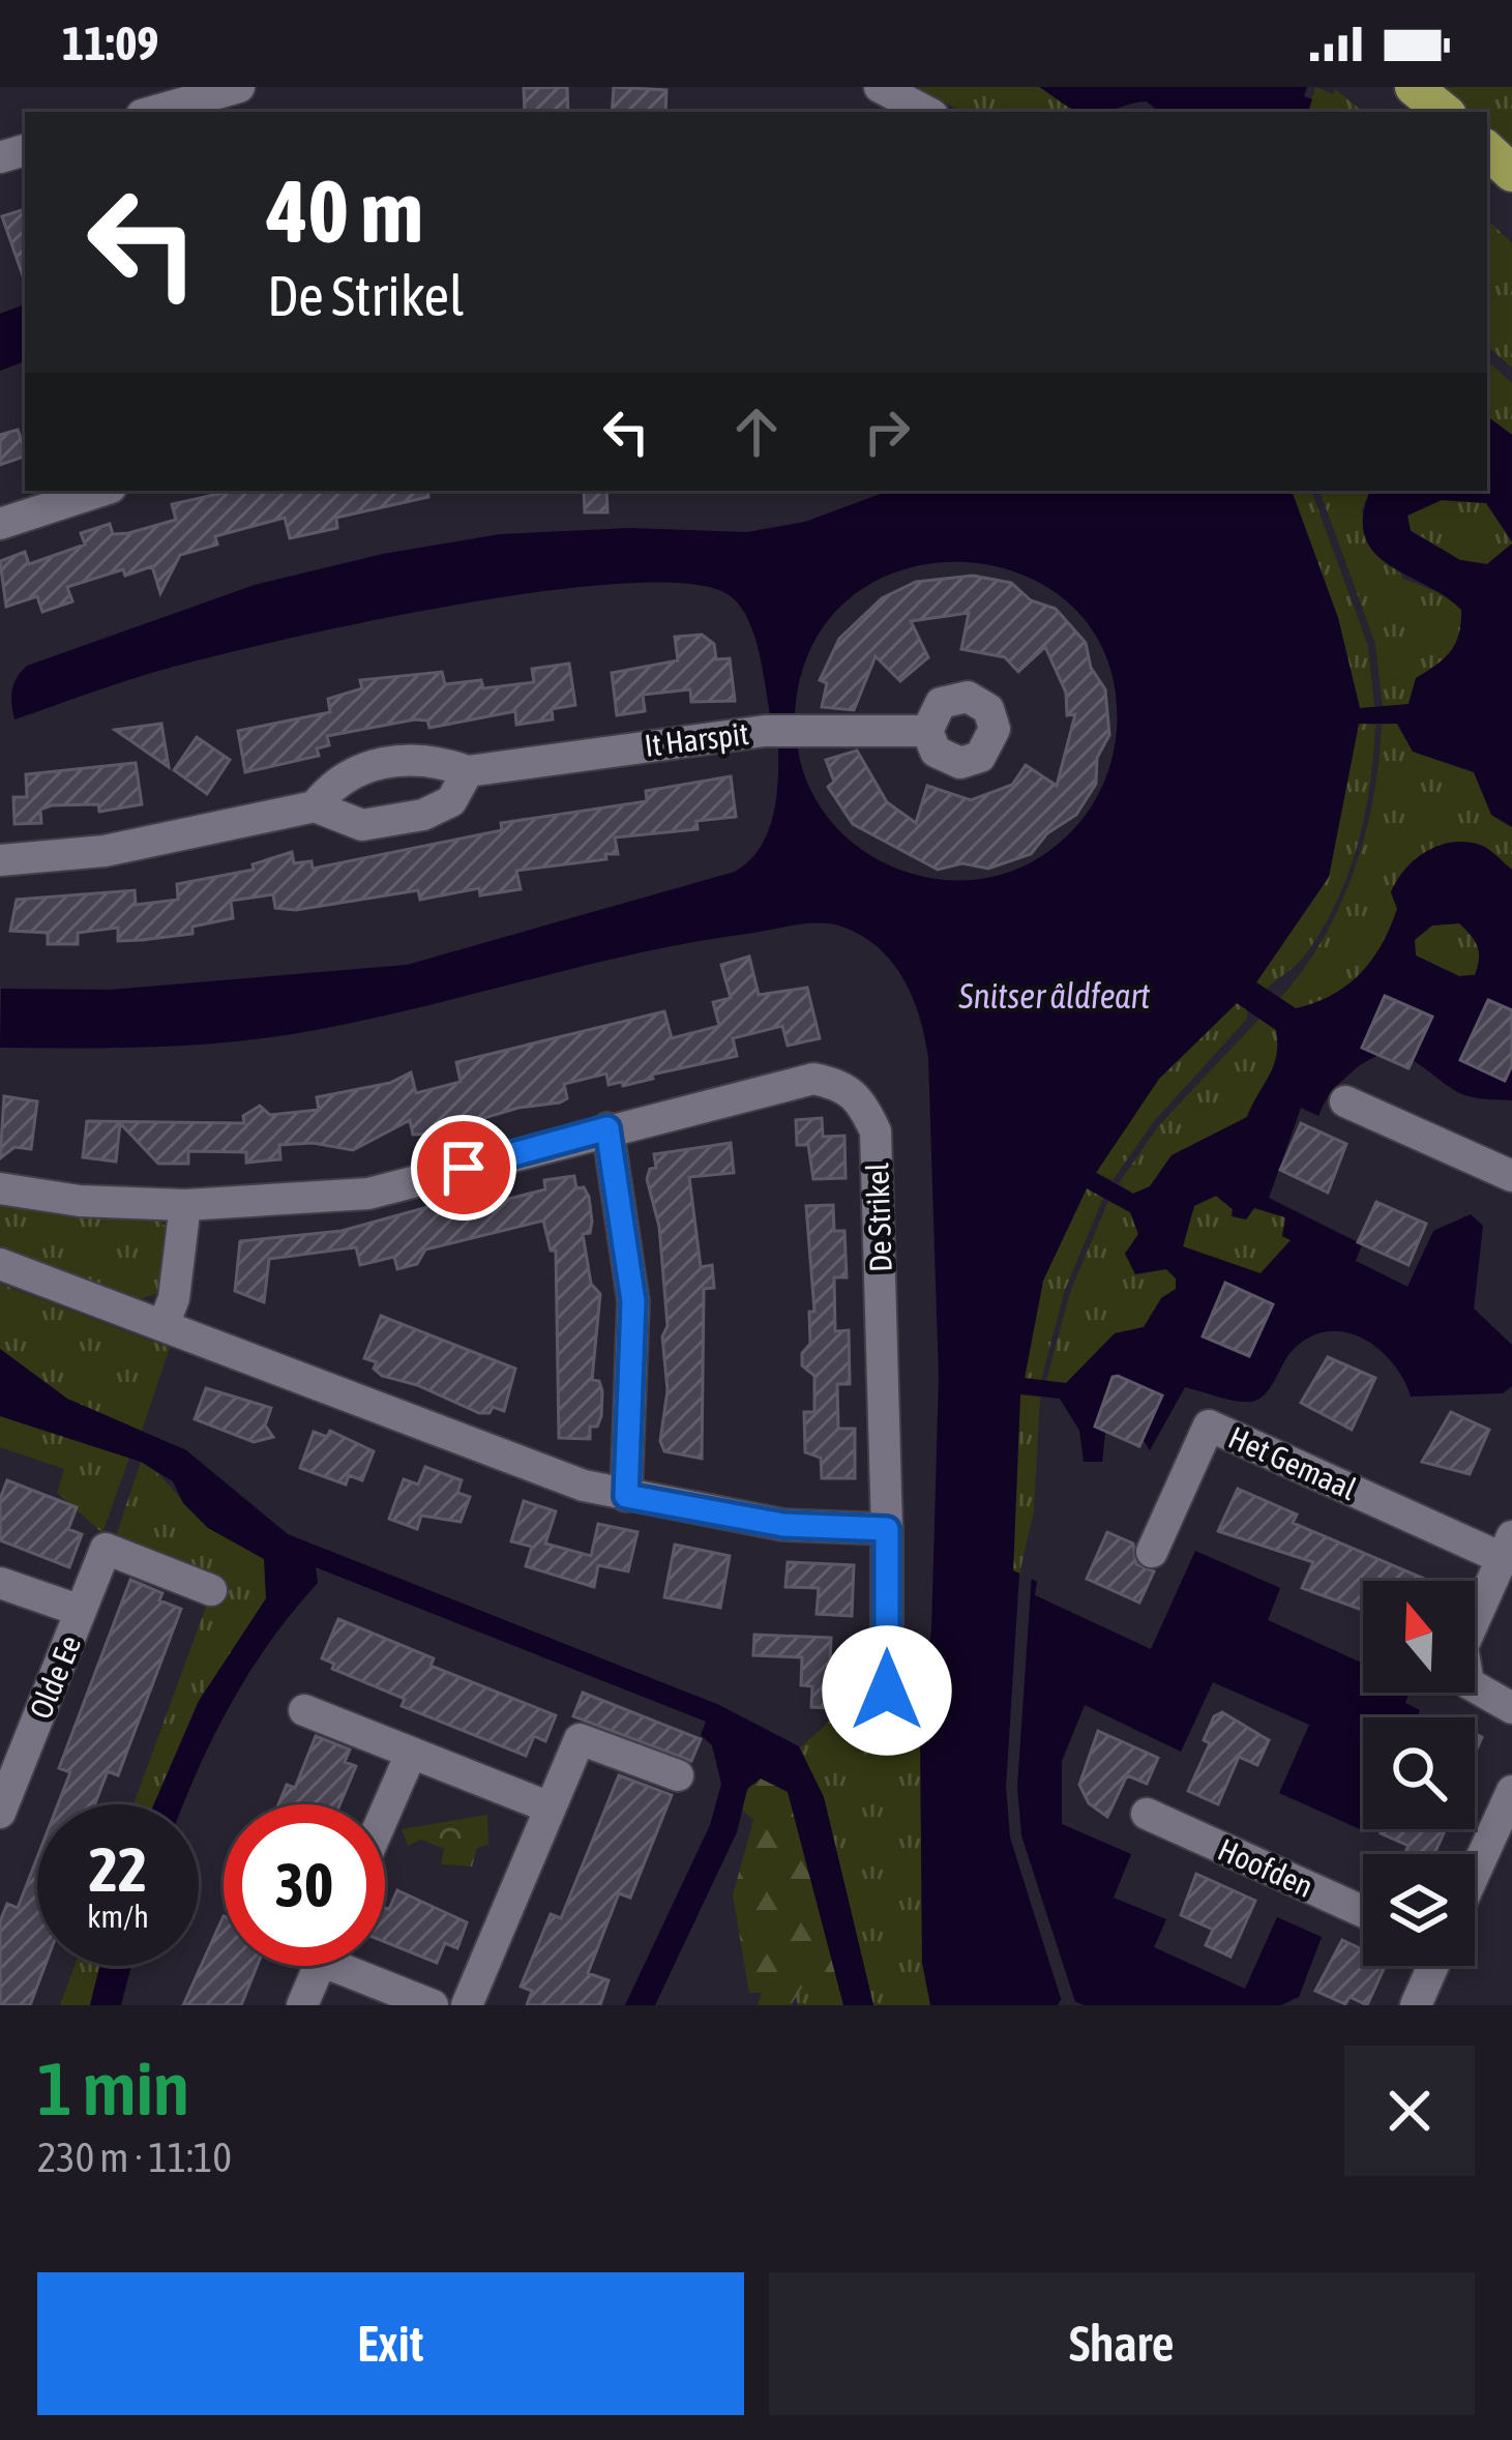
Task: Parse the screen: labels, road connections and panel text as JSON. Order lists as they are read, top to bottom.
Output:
{
  "streets": {
    "street": [
      "It Harspit",
      "De Strikel",
      "Het Gemaal",
      "Olde Ee",
      "Hoofden"
    ]
  },
  "water": ["Snitser âldfeart"],
  "north": "top",
  "page": {
    "status": "11:09",
    "turn": ["40 m", "De Strikel"],
    "speed": "22 km/h",
    "limit": "30",
    "heading": ["1 min", "230 m · 11:10"],
    "buttons": ["Exit", "Share"]
  }
}
